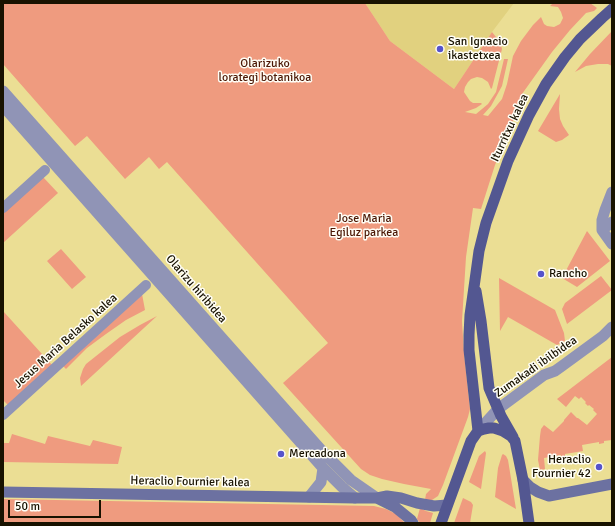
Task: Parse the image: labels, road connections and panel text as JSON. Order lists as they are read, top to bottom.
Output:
{
  "streets": {
    "main road": ["Iturritxu kalea", "Heraclio Fournier kalea"],
    "street": ["Olarizu hiribidea", "Jesus Maria Belasko kalea", "Zumakadi ibilbidea"]
  },
  "crossings": [
    ["Iturritxu kalea", "Zumakadi ibilbidea"],
    ["Olarizu hiribidea", "Heraclio Fournier kalea"]
  ],
  "parks": ["Olarizuko lorategi botanikoa", "Jose Maria Egiluz parkea"],
  "places": [
    "San Ignacio ikastetxea",
    "Rancho",
    "Mercadona",
    "Heraclio Fournier 42"
  ],
  "scale_bar": "50 m"
}
